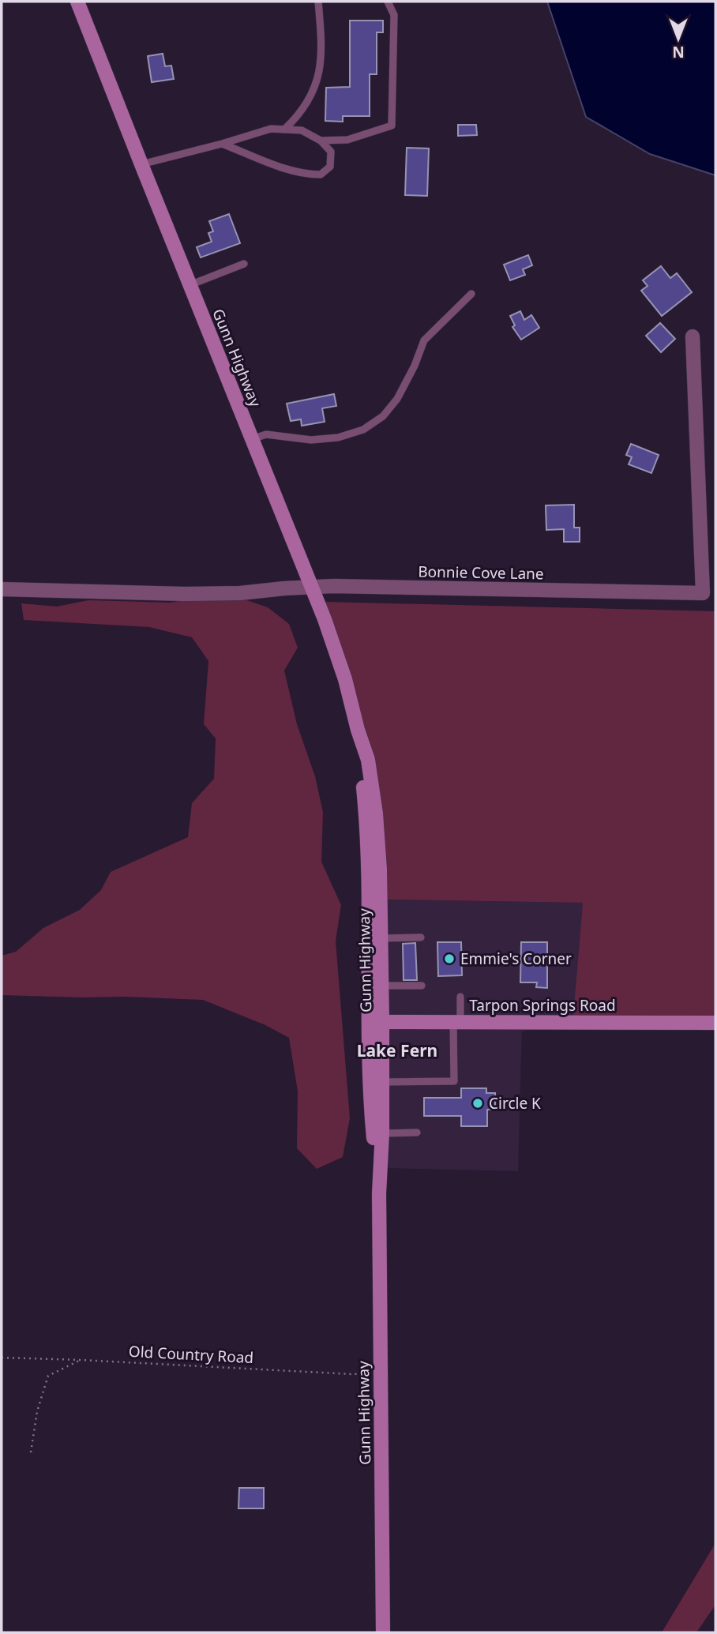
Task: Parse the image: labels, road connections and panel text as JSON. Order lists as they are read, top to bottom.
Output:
{
  "streets": {
    "main road": ["Gunn Highway", "Tarpon Springs Road"],
    "street": ["Bonnie Cove Lane"],
    "path": ["Old Country Road"]
  },
  "crossings": [
    ["Gunn Highway", "Bonnie Cove Lane"],
    ["Gunn Highway", "Tarpon Springs Road"],
    ["Gunn Highway", "Old Country Road"]
  ],
  "districts": ["Lake Fern"],
  "places": ["Emmie's Corner", "Circle K"],
  "north": "bottom"
}
